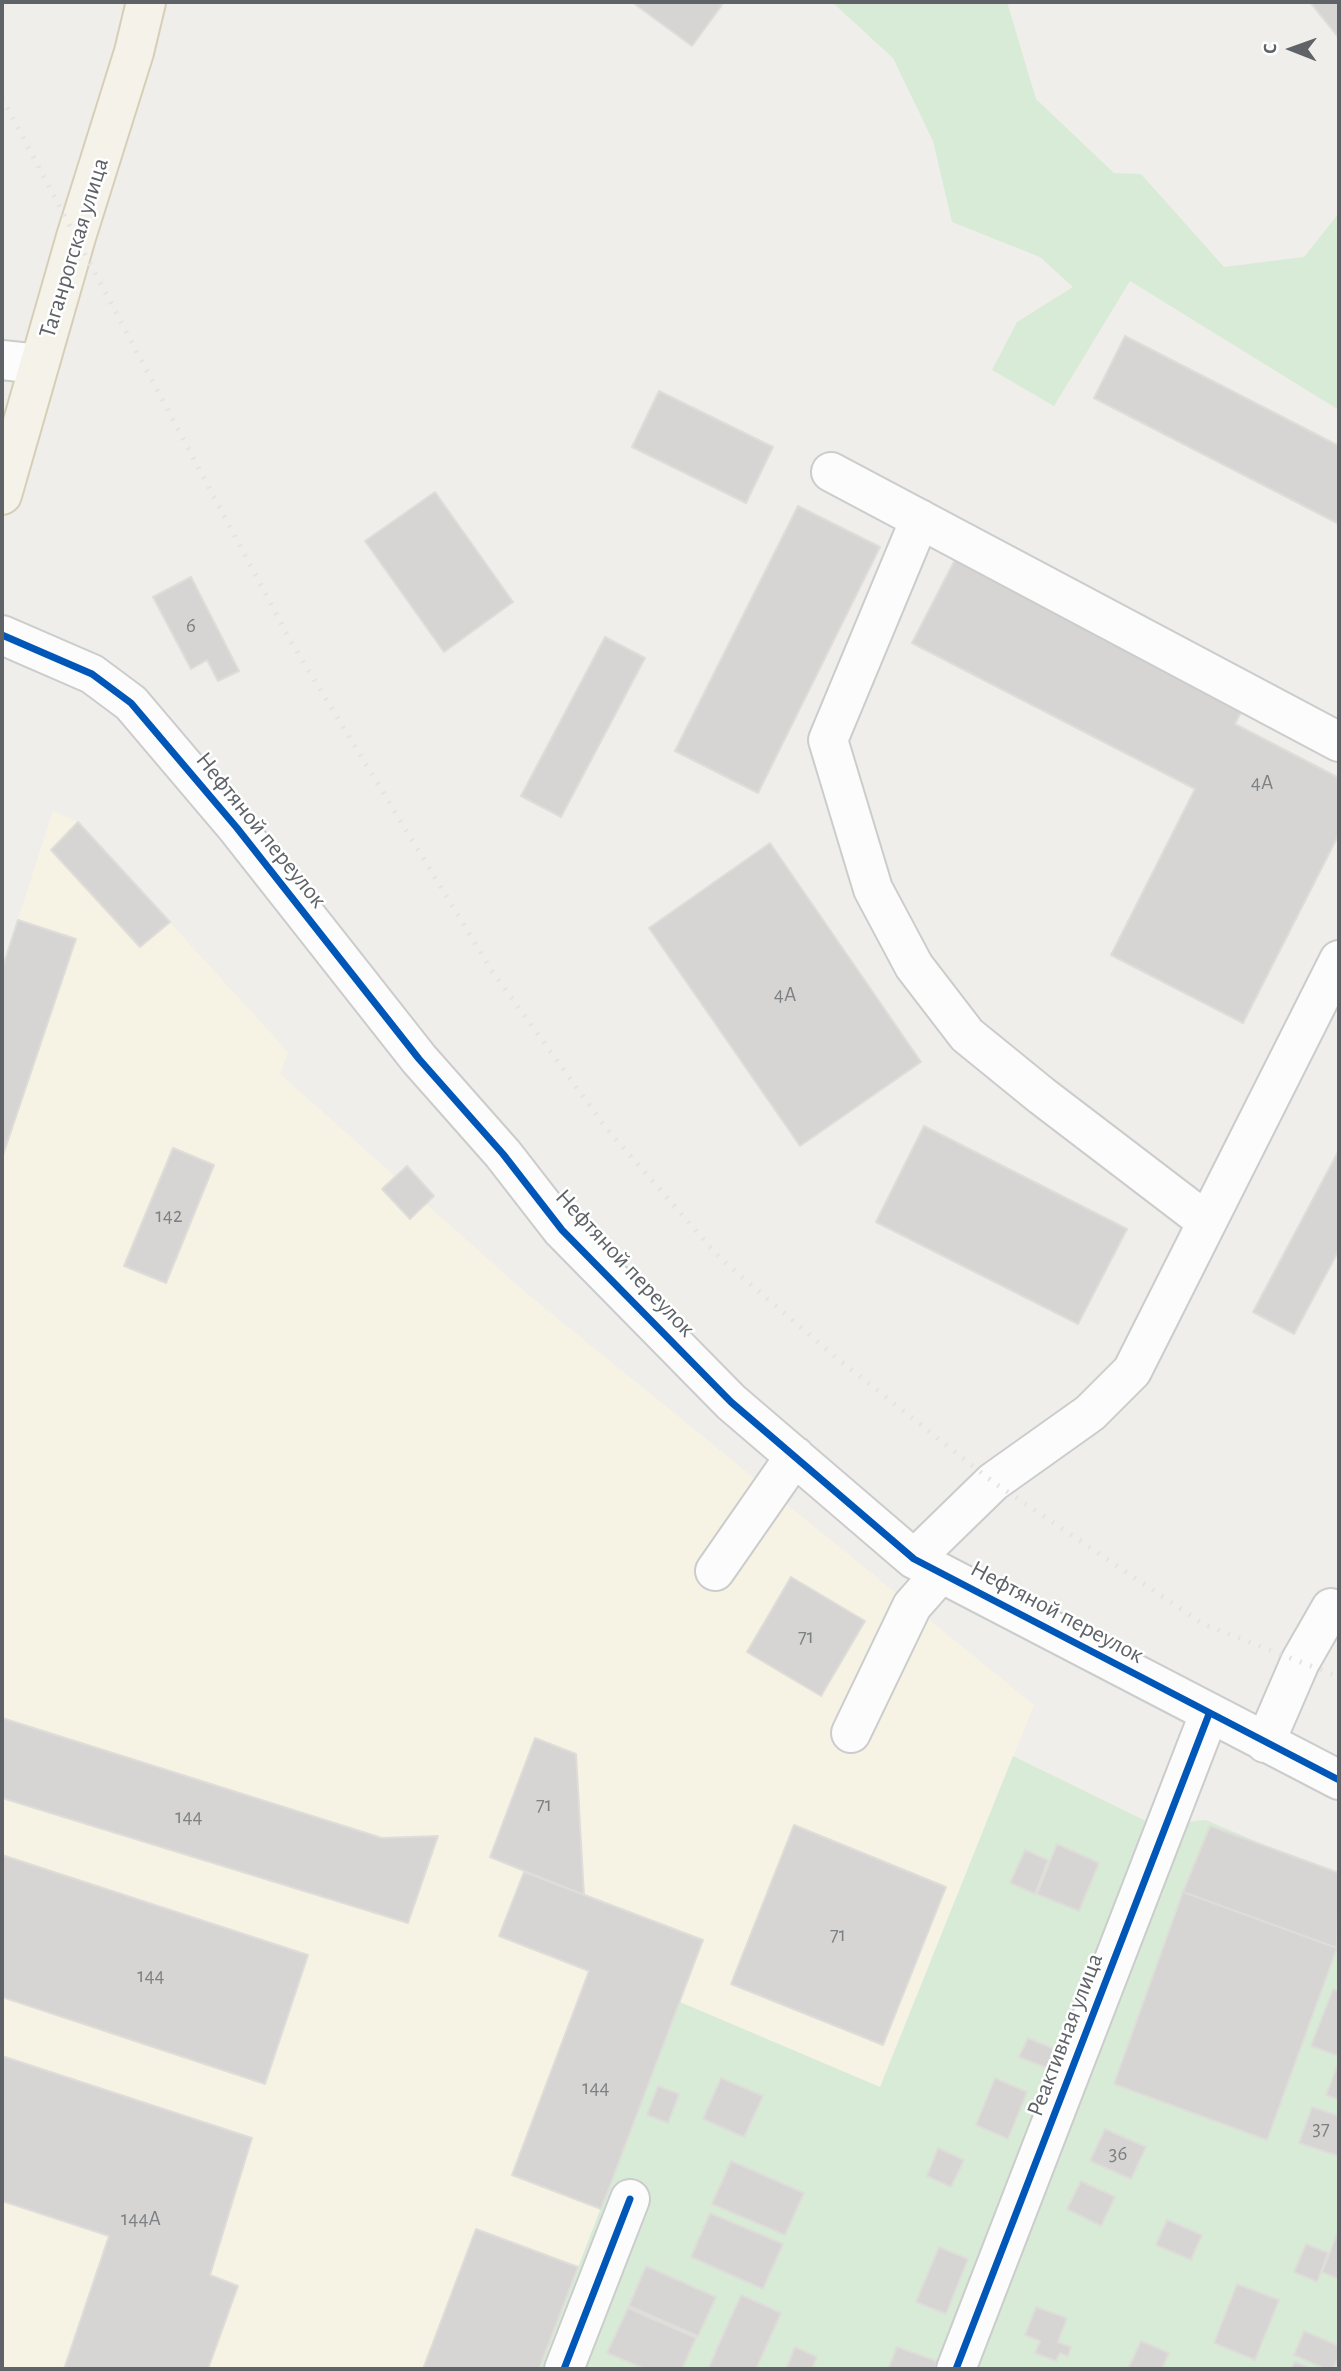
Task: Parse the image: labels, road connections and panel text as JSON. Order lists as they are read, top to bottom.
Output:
{
  "streets": {
    "main road": ["Таганрогская улица"],
    "street": ["Нефтяной переулок", "Реактивная улица"]
  },
  "crossings": [
    ["Нефтяной переулок", "Реактивная улица"]
  ],
  "house_numbers": [
    "6",
    "4А",
    "4А",
    "142",
    "71",
    "71",
    "144",
    "71",
    "144",
    "144",
    "37",
    "36",
    "144А"
  ],
  "north": "left"
}
